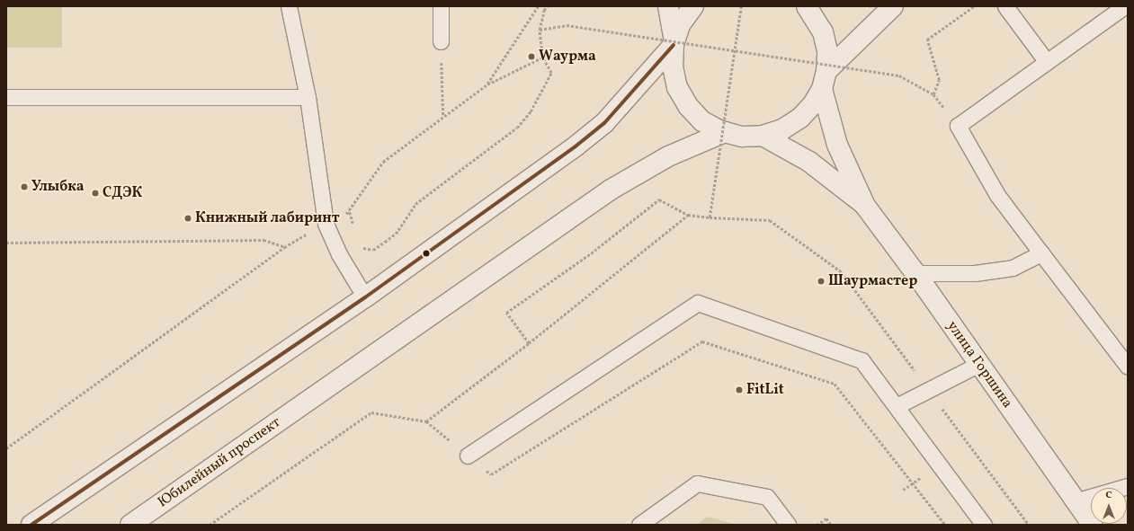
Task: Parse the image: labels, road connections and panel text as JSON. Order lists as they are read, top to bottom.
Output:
{
  "streets": {
    "main road": ["улица Горшина", "Юбилейный проспект"]
  },
  "places": [
    "Wаурма",
    "Улыбка",
    "СДЭК",
    "Книжный лабиринт",
    "Шаурмастер",
    "FitLit"
  ],
  "north": "top"
}
